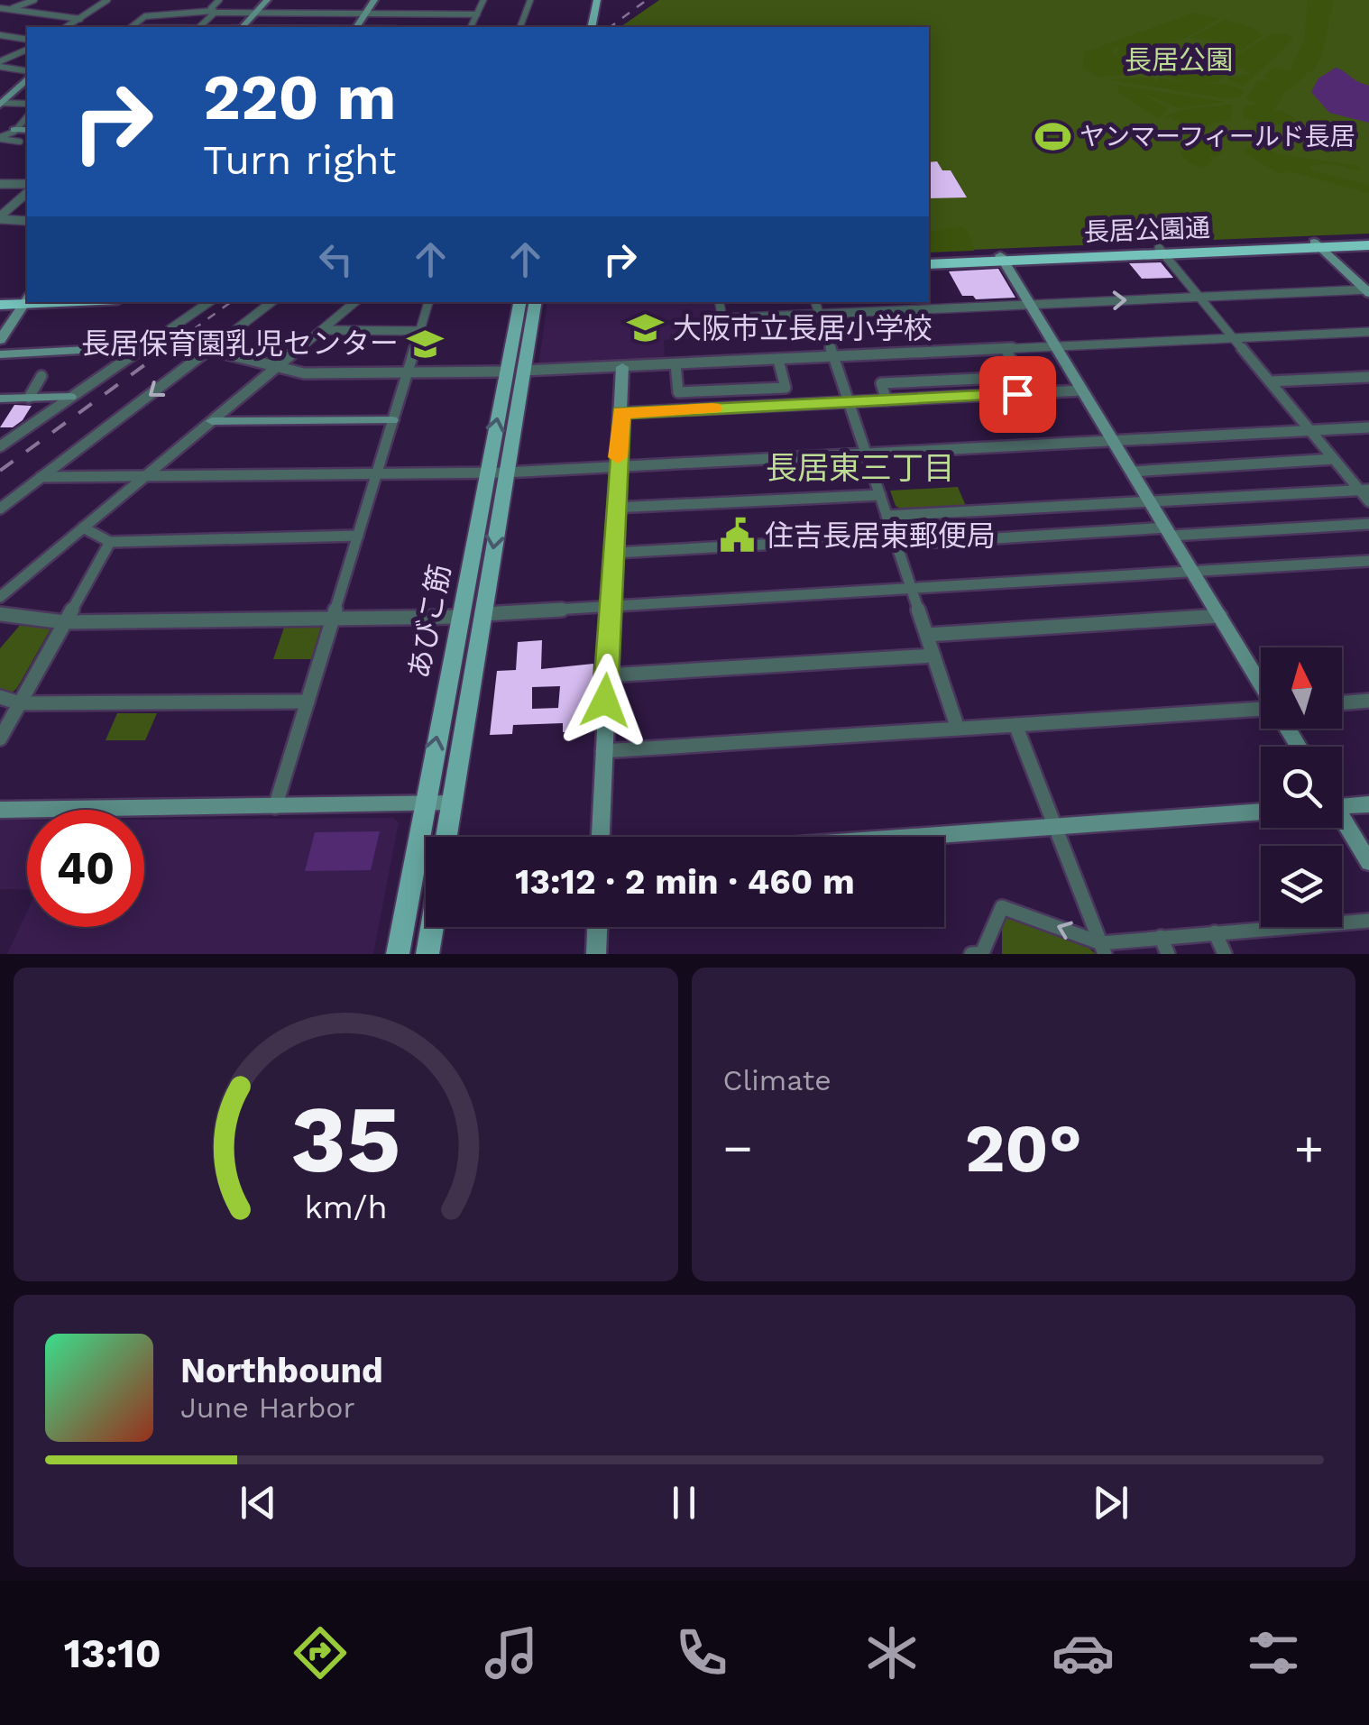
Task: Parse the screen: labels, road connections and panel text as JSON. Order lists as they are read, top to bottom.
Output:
{
  "streets": {
    "highway": ["長居公園通"],
    "main road": ["あびこ筋"]
  },
  "districts": ["長居公園", "長居東三丁目"],
  "places": {
    "sports": ["ヤンマーフィールド長居"],
    "school or university": ["大阪市立長居小学校", "長居保育園乳児センター"],
    "public building": ["住吉長居東郵便局"]
  },
  "north": "top",
  "page": {
    "turn": ["220 m", "Turn right"],
    "limit": "40",
    "trip": "13:12 · 2 min · 460 m",
    "tile": "Climate",
    "heat": ["−", "20°", "+"],
    "song": ["Northbound", "June Harbor"],
    "tabs": "13:10",
    "gauge": ["35", "km/h"]
  }
}
